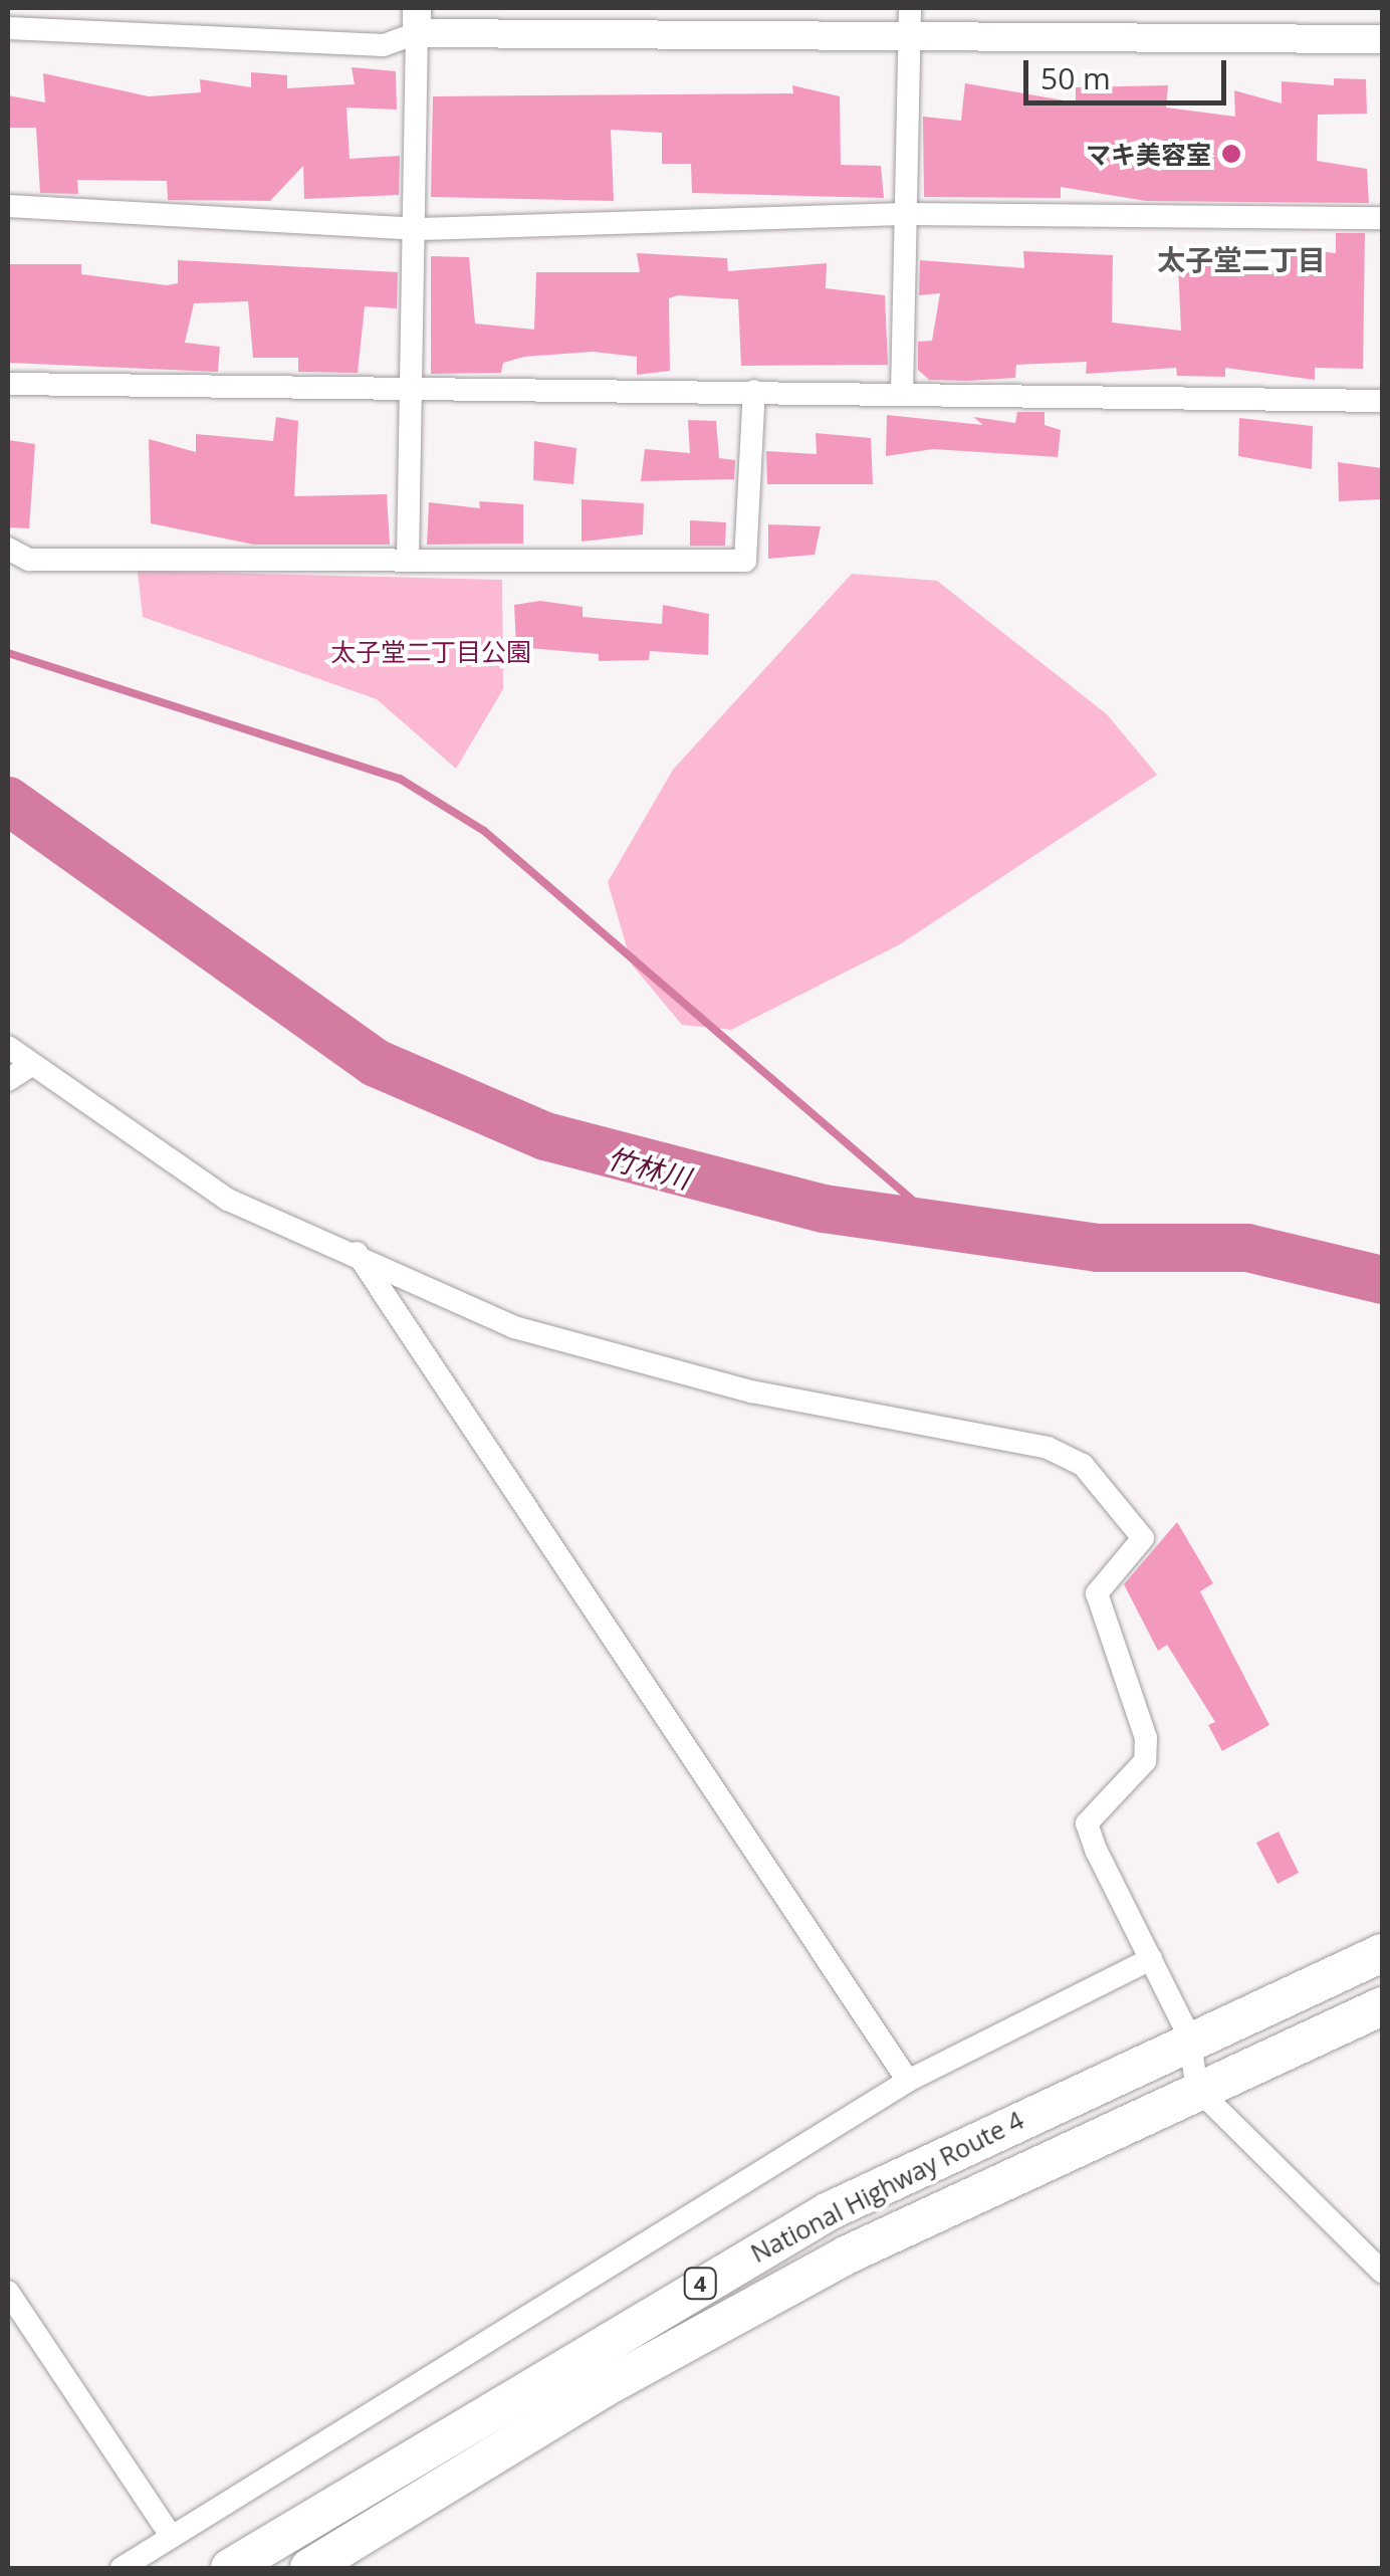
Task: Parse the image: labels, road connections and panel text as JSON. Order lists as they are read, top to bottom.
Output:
{
  "streets": {
    "highway": ["National Highway Route 4", "4"]
  },
  "crossings": [
    ["National Highway Route 4", "4"]
  ],
  "districts": ["太子堂二丁目"],
  "water": ["竹林川"],
  "parks": ["太子堂二丁目公園"],
  "places": ["マキ美容室"],
  "scale_bar": "50 m"
}
